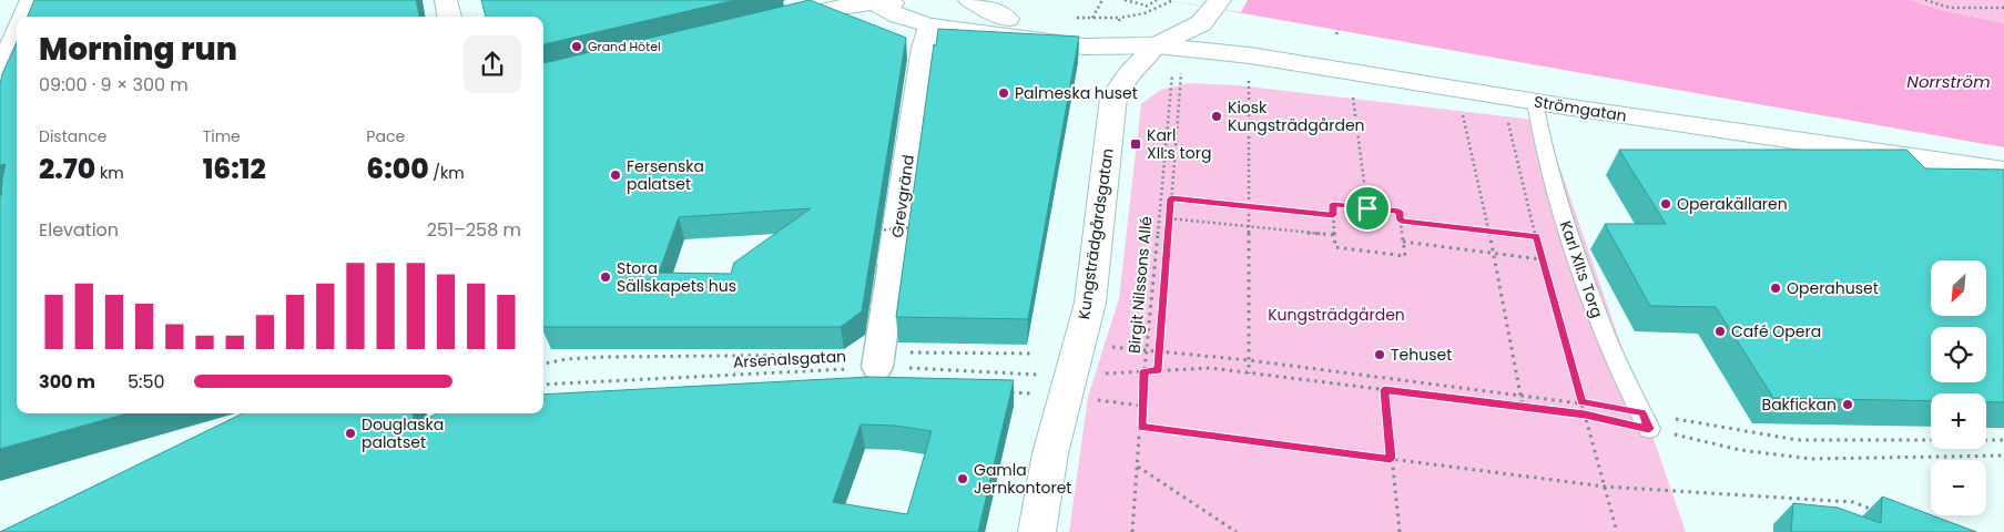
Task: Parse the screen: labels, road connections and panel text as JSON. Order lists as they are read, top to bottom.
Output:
{
  "streets": {
    "street": ["Strömgatan", "Grevgränd", "Kungsträdgårdsgatan"],
    "lane": ["Karl XII:s Torg"],
    "path": ["Birgit Nilssons Allé", "Arsenalsgatan"]
  },
  "crossings": [
    ["Strömgatan", "Kungsträdgårdsgatan"],
    ["Strömgatan", "Karl XII:s Torg"],
    ["Grevgränd", "Arsenalsgatan"]
  ],
  "water": ["Norrström"],
  "parks": ["Kungsträdgården"],
  "places": {
    "other": [
      "Grand Hôtel",
      "Palmeska huset",
      "Kiosk Kungsträdgården",
      "Fersenska palatset",
      "Operakällaren",
      "Stora Sällskapets hus",
      "Operahuset",
      "Café Opera",
      "Tehuset",
      "Bakfickan",
      "Douglaska palatset",
      "Gamla Jernkontoret"
    ],
    "transit": ["Karl XII:s torg"]
  },
  "north": "bottom left",
  "page": {
    "heading": ["Morning run", "09:00 · 9 × 300 m"],
    "stats": [
      ["Distance", "2.70 km"],
      ["Time", "16:12"],
      ["Pace", "6:00 /km"]
    ],
    "chart": ["Elevation", "251–258 m"],
    "map_buttons": ["+", "−"],
    "list": [
      {
        "name": "300 m",
        "note": "5:50"
      }
    ]
  }
}
